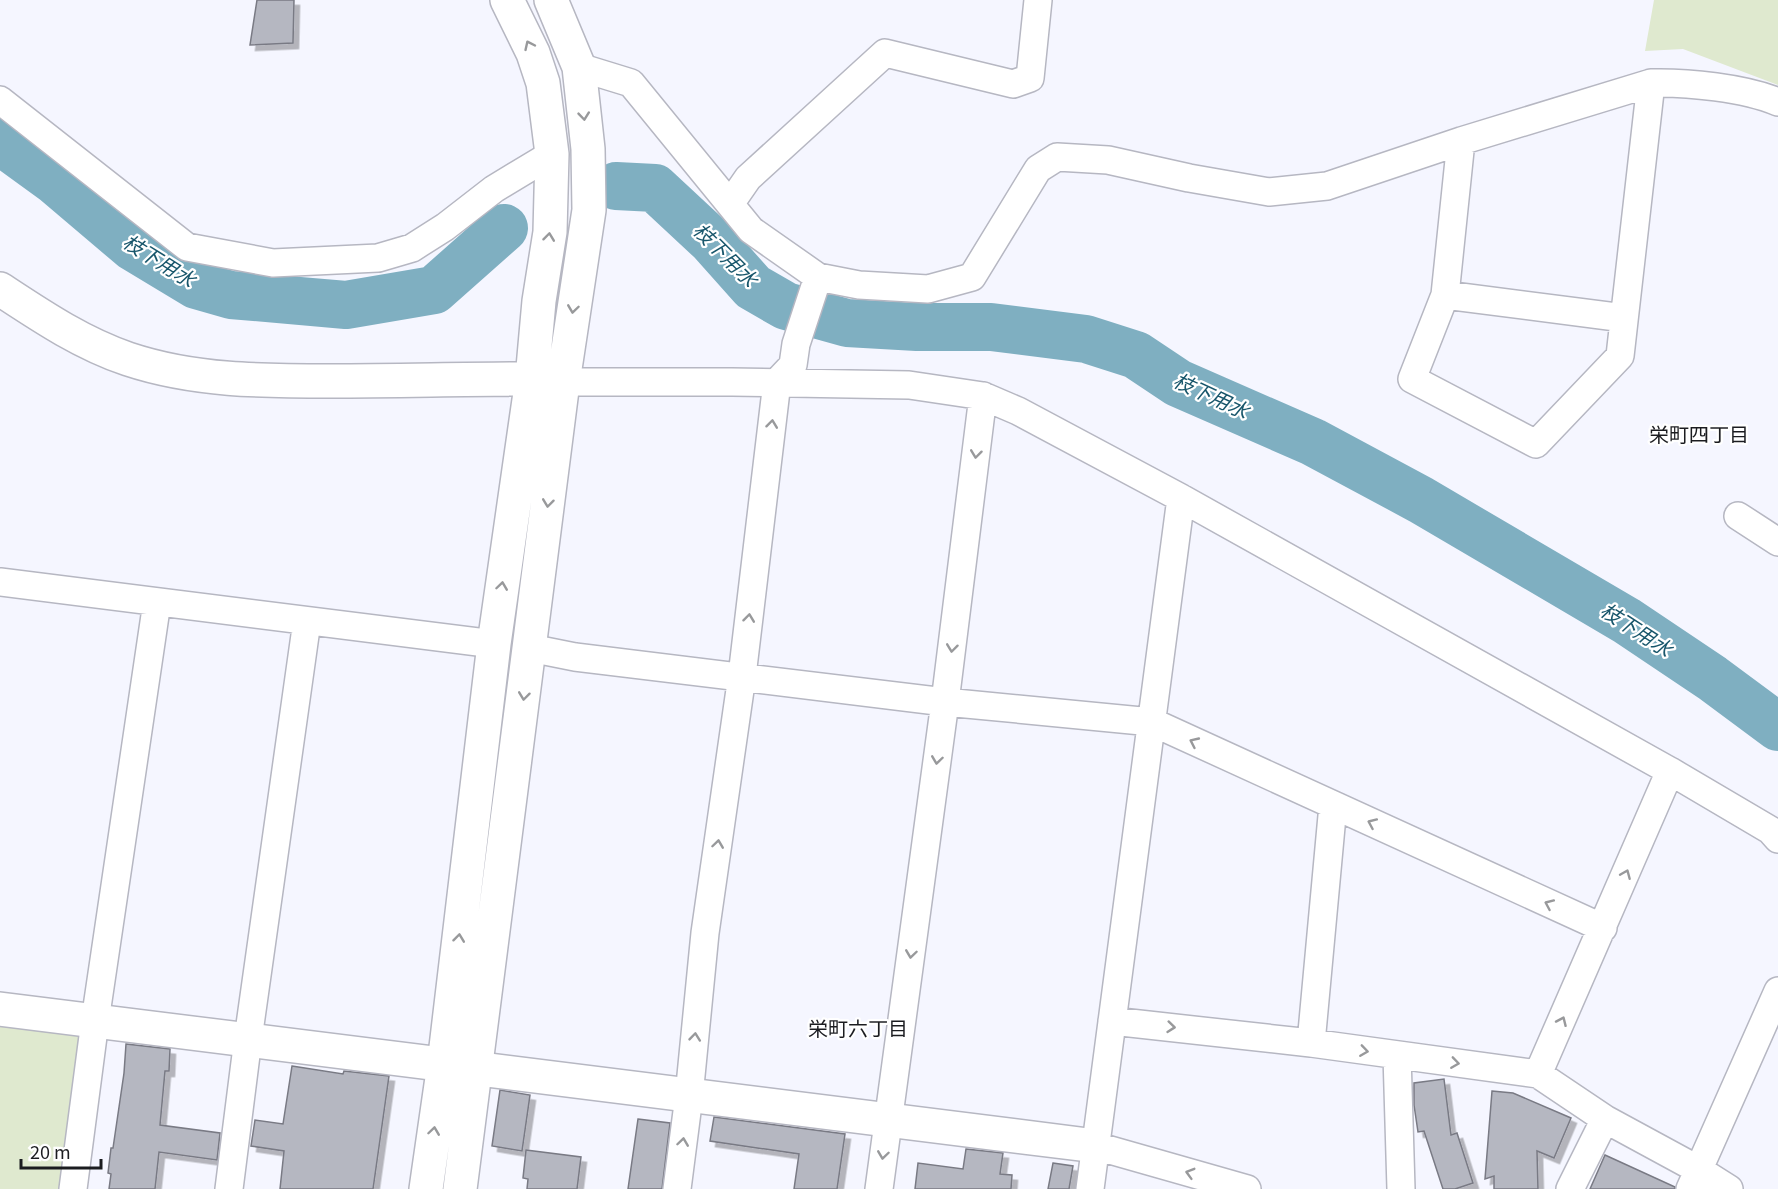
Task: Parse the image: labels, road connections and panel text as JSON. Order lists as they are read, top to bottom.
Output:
{
  "districts": ["栄町四丁目", "栄町六丁目"],
  "water": ["枝下用水"],
  "scale_bar": "20 m"
}
